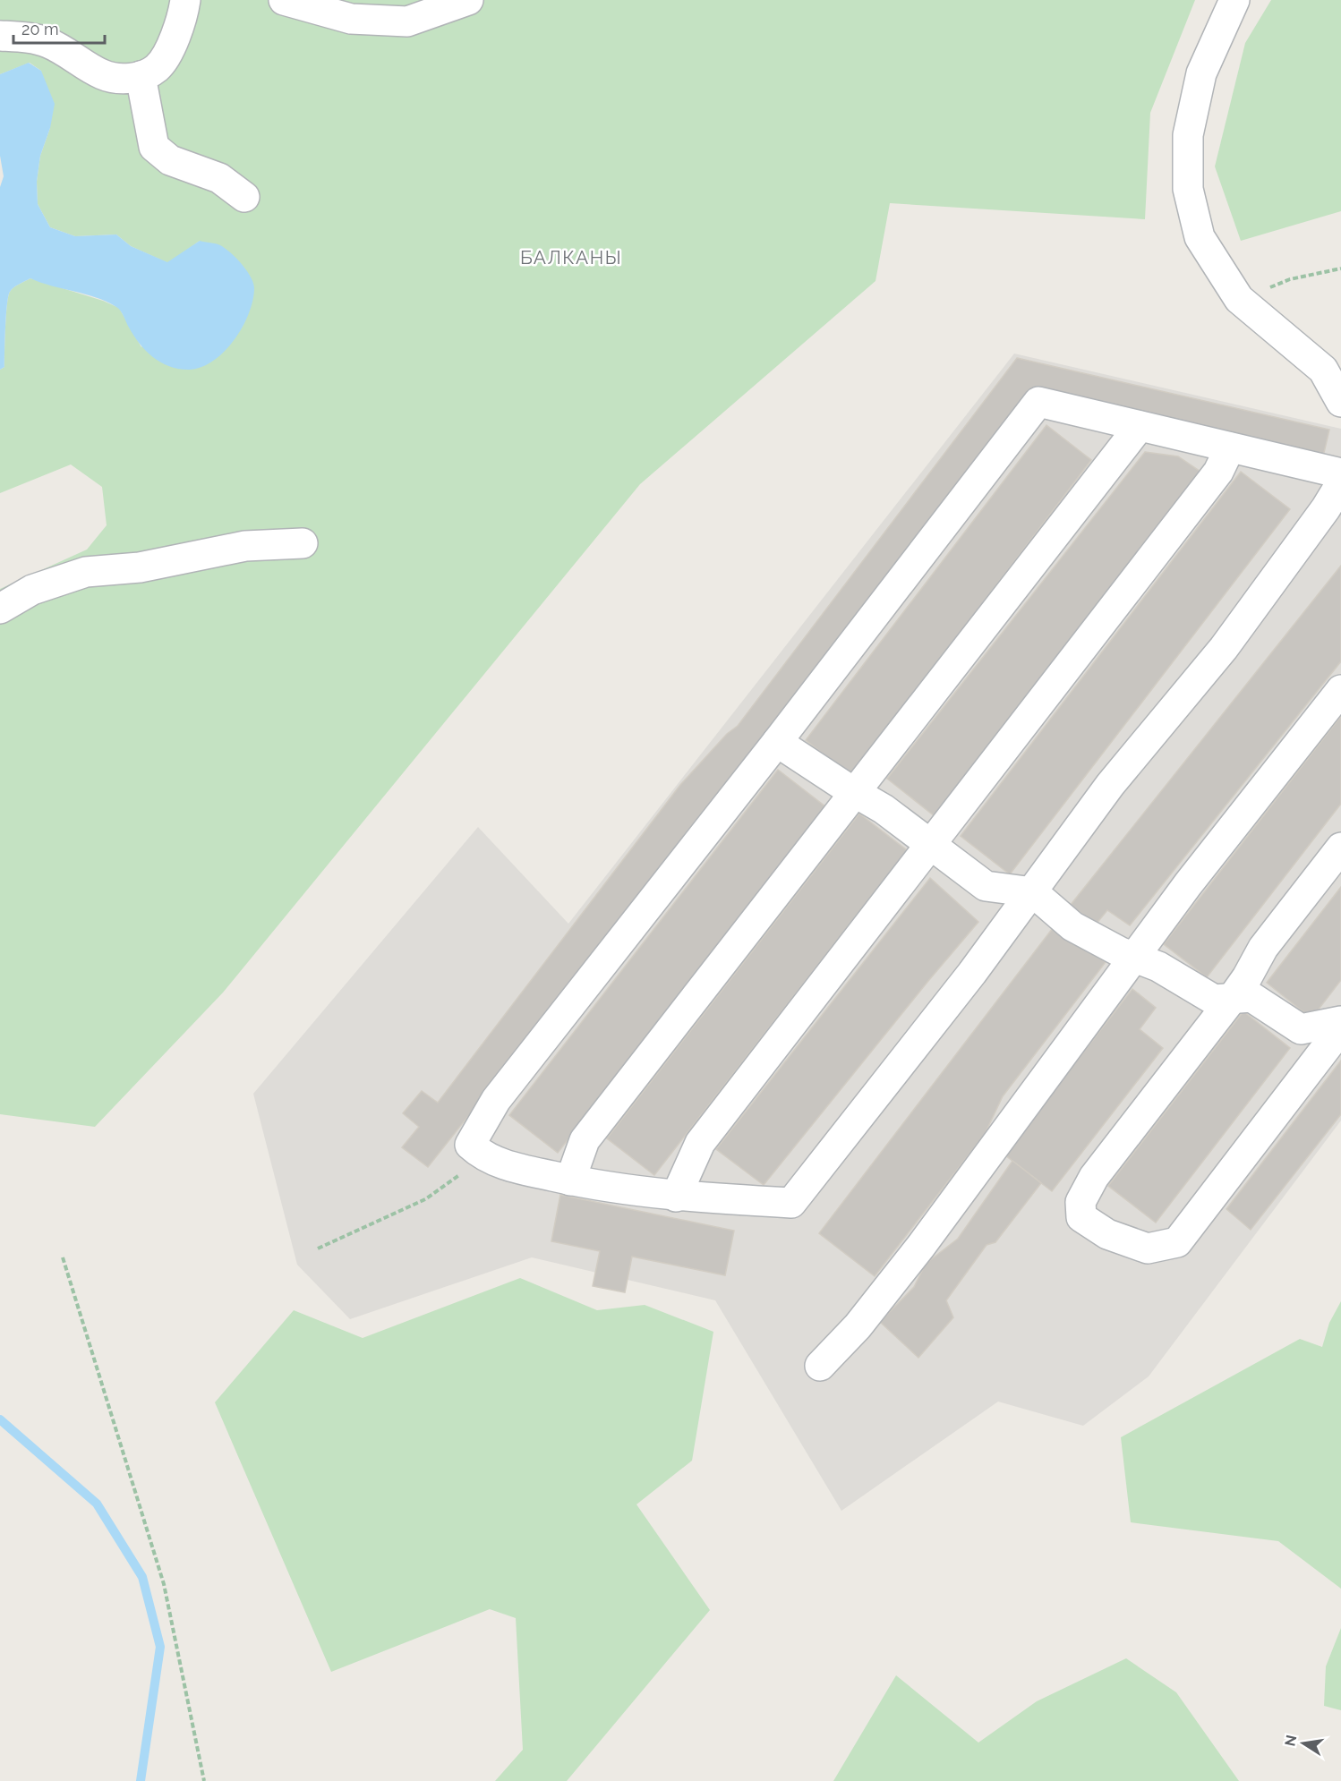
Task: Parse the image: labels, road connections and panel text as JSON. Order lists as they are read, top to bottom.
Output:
{
  "districts": ["БАЛКАНЫ"],
  "scale_bar": "20 m",
  "north": "left"
}
